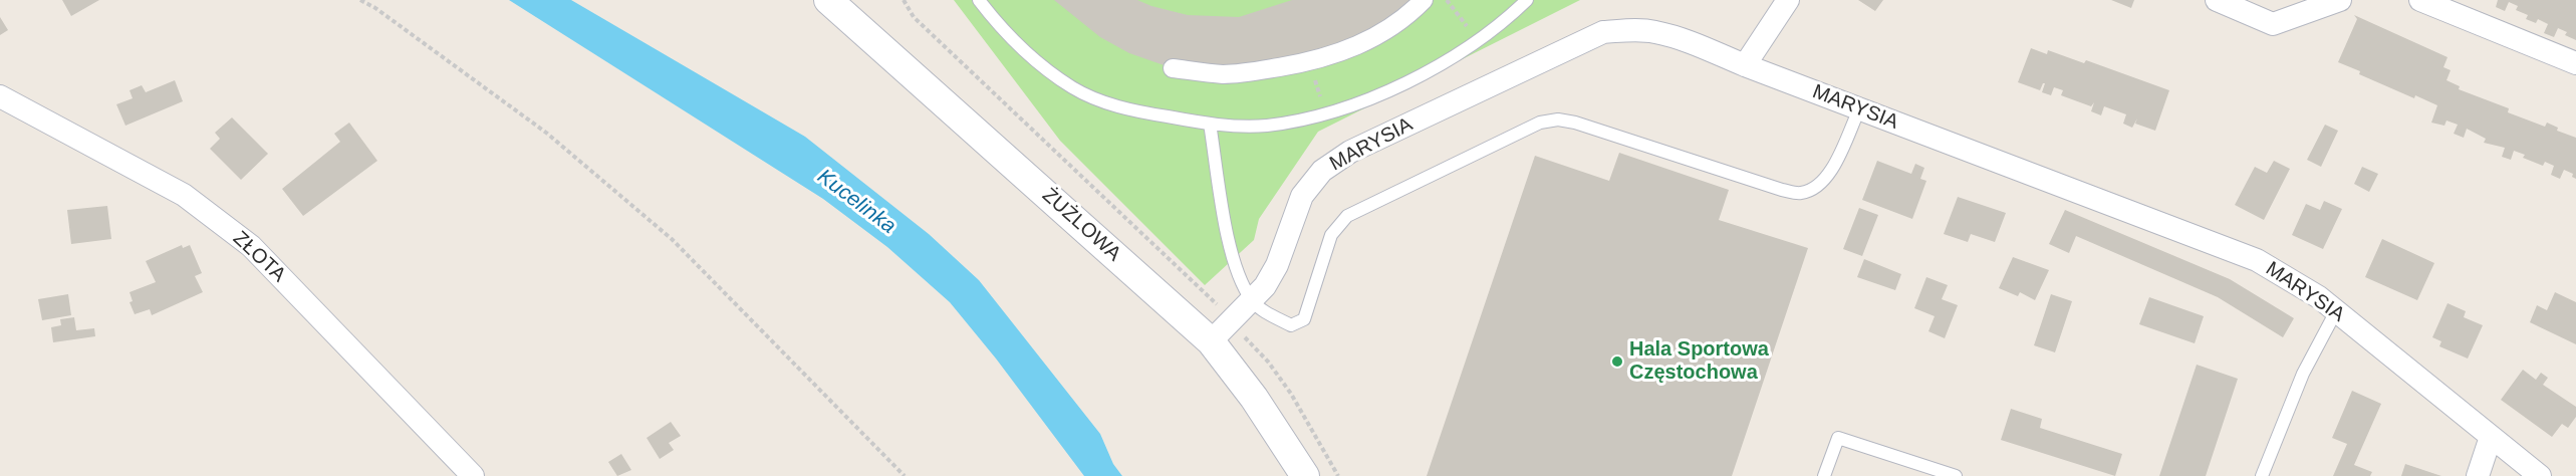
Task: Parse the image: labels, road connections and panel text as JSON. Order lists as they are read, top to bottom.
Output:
{
  "streets": {
    "street": ["MARYSIA", "ŻUŻLOWA", "ZŁOTA"]
  },
  "crossings": [
    ["MARYSIA", "ŻUŻLOWA"]
  ],
  "water": ["Kucelinka"],
  "places": ["Hala Sportowa Częstochowa"]
}
